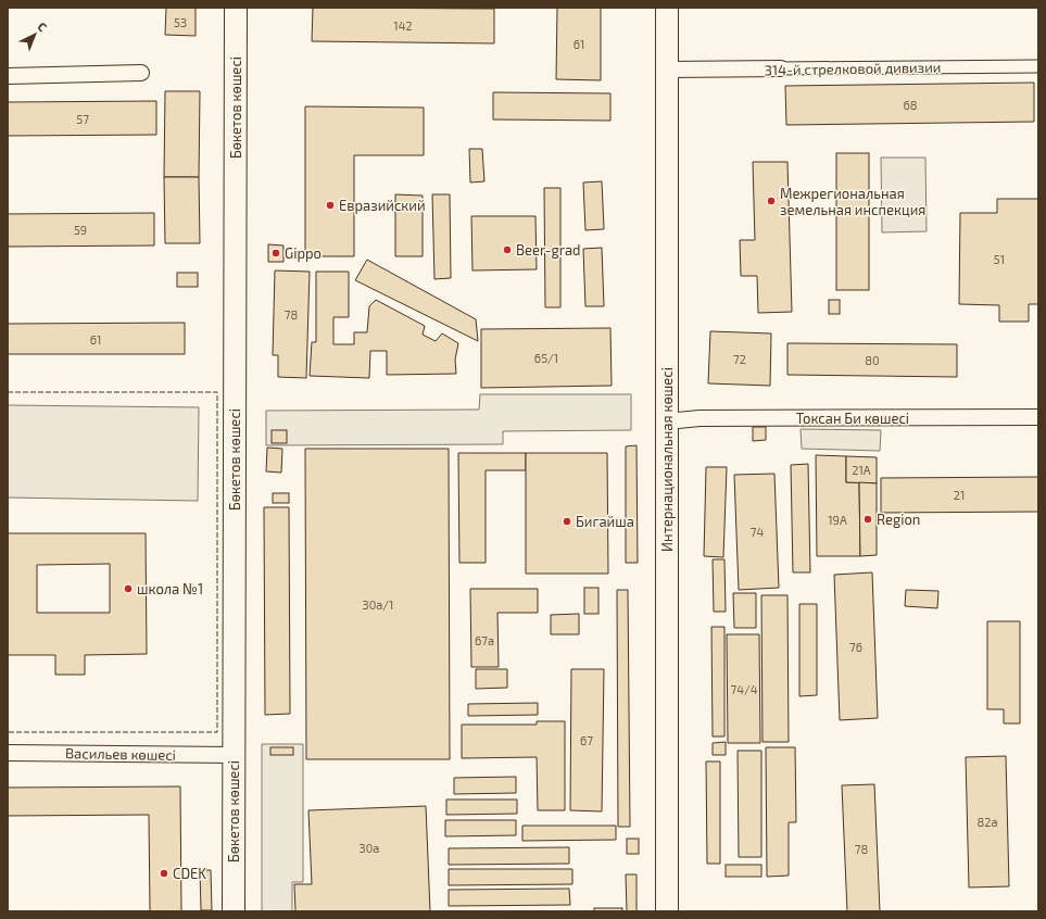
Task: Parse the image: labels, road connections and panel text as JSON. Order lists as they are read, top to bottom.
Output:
{
  "streets": {
    "main road": ["Бөкетов көшесі", "Интернациональная көшесі"],
    "street": ["314-й стрелковой дивизии", "Токсан Би көшесі", "Васильев көшесі"]
  },
  "crossings": [
    ["314-й стрелковой дивизии", "Интернациональная көшесі"],
    ["Бөкетов көшесі", "Васильев көшесі"],
    ["Токсан Би көшесі", "Интернациональная көшесі"]
  ],
  "places": [
    "Межрегиональная земельная инспекция",
    "Евразийский",
    "Beer-grad",
    "Gippo",
    "Region",
    "Бигайша",
    "школа №1",
    "CDEK"
  ],
  "house_numbers": [
    "53",
    "142",
    "61",
    "68",
    "57",
    "59",
    "51",
    "78",
    "61",
    "65/1",
    "72",
    "80",
    "21А",
    "21",
    "19А",
    "74",
    "30а/1",
    "67а",
    "76",
    "74/4",
    "67",
    "82а",
    "30а",
    "78"
  ],
  "north": "top right"
}
